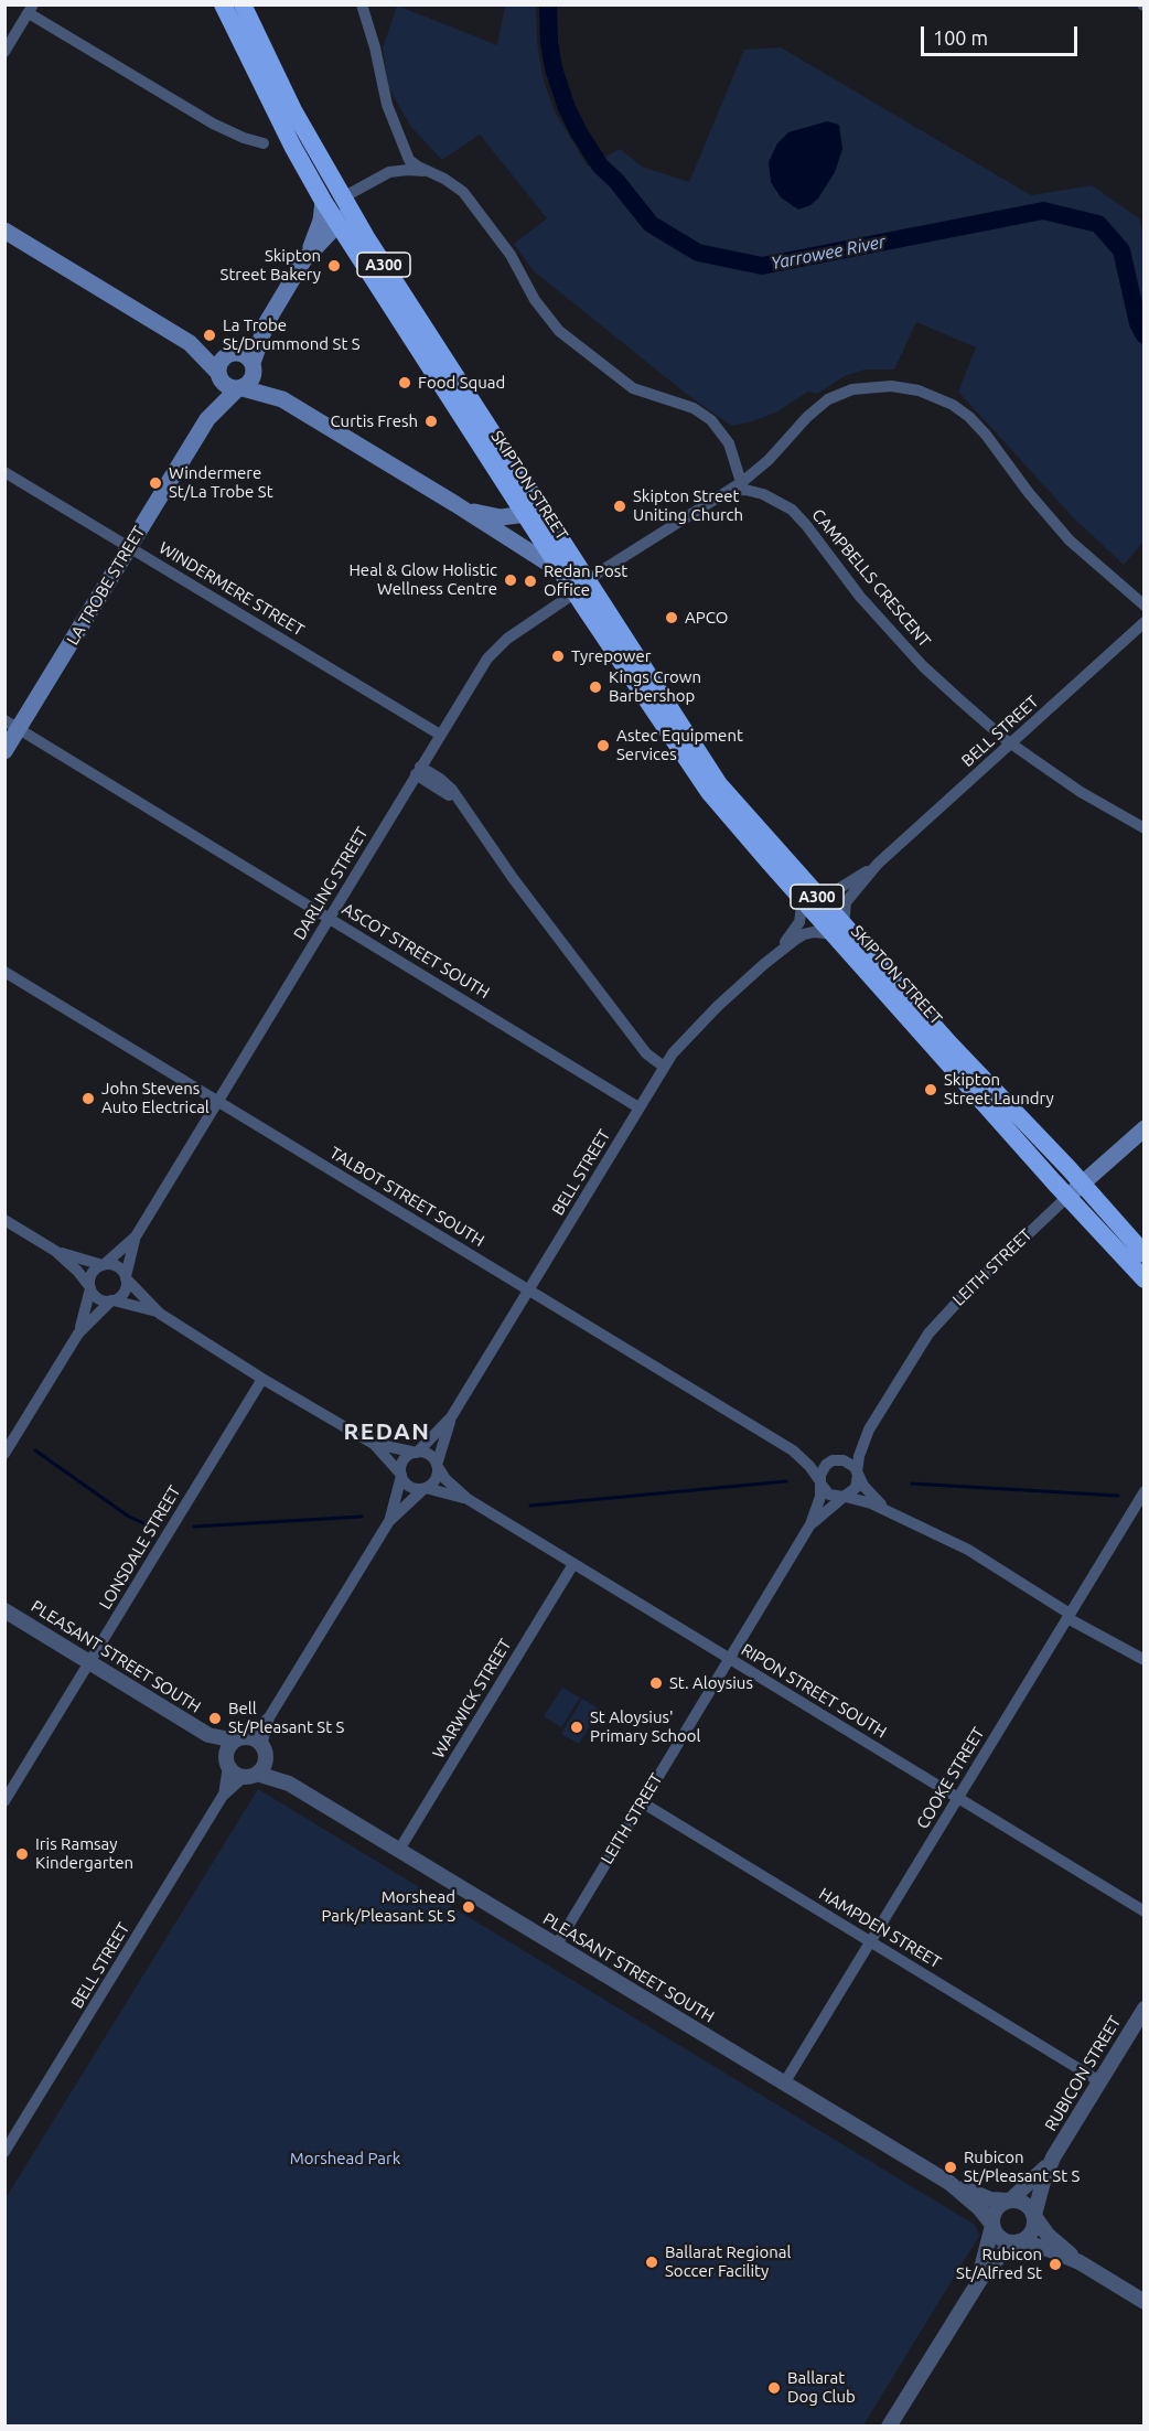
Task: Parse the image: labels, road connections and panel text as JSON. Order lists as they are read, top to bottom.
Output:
{
  "streets": {
    "highway": ["A300", "SKIPTON STREET"],
    "main road": ["LA TROBE STREET", "LEITH STREET"],
    "street": [
      "CAMPBELLS CRESCENT",
      "WINDERMERE STREET",
      "BELL STREET",
      "DARLING STREET",
      "ASCOT STREET SOUTH",
      "TALBOT STREET SOUTH",
      "LONSDALE STREET",
      "PLEASANT STREET SOUTH",
      "RIPON STREET SOUTH",
      "WARWICK STREET",
      "COOKE STREET",
      "HAMPDEN STREET",
      "RUBICON STREET"
    ]
  },
  "crossings": [
    ["SKIPTON STREET", "BELL STREET"],
    ["SKIPTON STREET", "DARLING STREET"],
    ["SKIPTON STREET", "LEITH STREET"],
    ["CAMPBELLS CRESCENT", "BELL STREET"],
    ["CAMPBELLS CRESCENT", "DARLING STREET"],
    ["LA TROBE STREET", "WINDERMERE STREET"],
    ["LA TROBE STREET", "ASCOT STREET SOUTH"],
    ["WINDERMERE STREET", "DARLING STREET"],
    ["BELL STREET", "ASCOT STREET SOUTH"],
    ["BELL STREET", "TALBOT STREET SOUTH"],
    ["BELL STREET", "PLEASANT STREET SOUTH"],
    ["BELL STREET", "RIPON STREET SOUTH"],
    ["DARLING STREET", "ASCOT STREET SOUTH"],
    ["DARLING STREET", "TALBOT STREET SOUTH"],
    ["TALBOT STREET SOUTH", "LEITH STREET"],
    ["LEITH STREET", "PLEASANT STREET SOUTH"],
    ["LEITH STREET", "RIPON STREET SOUTH"],
    ["LEITH STREET", "HAMPDEN STREET"],
    ["LONSDALE STREET", "PLEASANT STREET SOUTH"],
    ["PLEASANT STREET SOUTH", "WARWICK STREET"],
    ["PLEASANT STREET SOUTH", "COOKE STREET"],
    ["PLEASANT STREET SOUTH", "RUBICON STREET"],
    ["RIPON STREET SOUTH", "WARWICK STREET"],
    ["RIPON STREET SOUTH", "COOKE STREET"],
    ["COOKE STREET", "HAMPDEN STREET"],
    ["HAMPDEN STREET", "RUBICON STREET"]
  ],
  "districts": ["REDAN"],
  "water": ["Yarrowee River"],
  "parks": ["Morshead Park"],
  "places": [
    "Skipton Street Bakery",
    "La Trobe St/Drummond St S",
    "Food Squad",
    "Curtis Fresh",
    "Windermere St/La Trobe St",
    "Skipton Street Uniting Church",
    "Heal & Glow Holistic Wellness Centre",
    "Redan Post Office",
    "APCO",
    "Tyrepower",
    "Kings Crown Barbershop",
    "Astec Equipment Services",
    "Skipton Street Laundry",
    "John Stevens Auto Electrical",
    "St. Aloysius",
    "Bell St/Pleasant St S",
    "St Aloysius' Primary School",
    "Iris Ramsay Kindergarten",
    "Morshead Park/Pleasant St S",
    "Rubicon St/Pleasant St S",
    "Ballarat Regional Soccer Facility",
    "Rubicon St/Alfred St",
    "Ballarat Dog Club"
  ],
  "scale_bar": "100 m"
}
